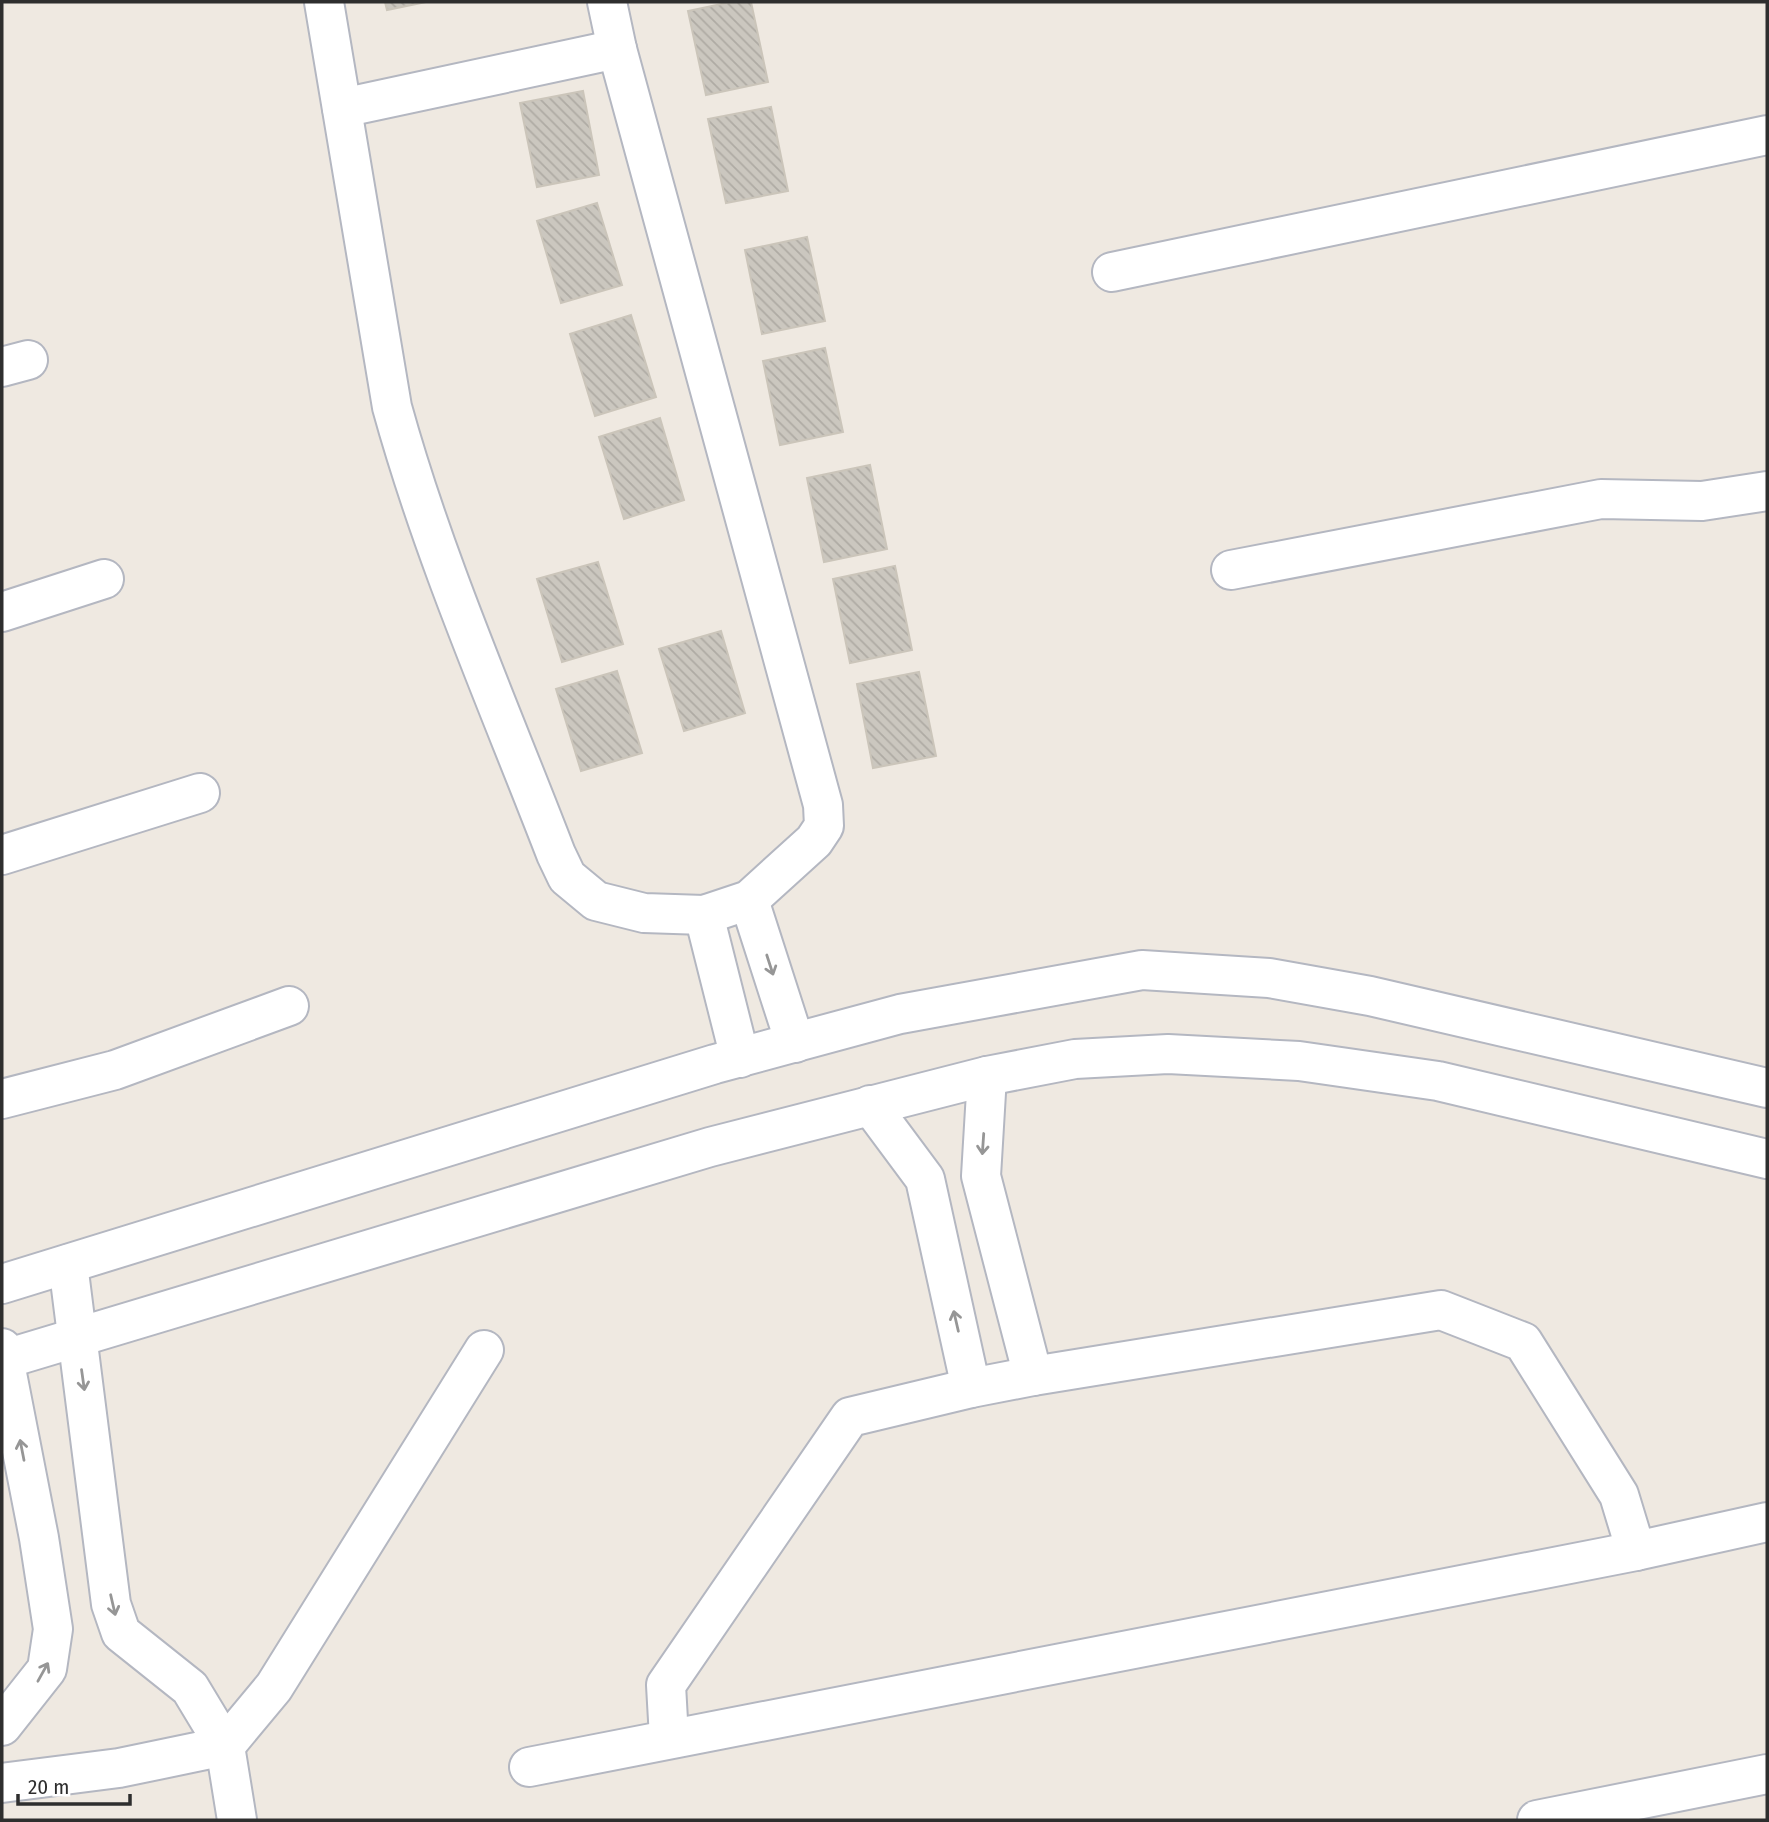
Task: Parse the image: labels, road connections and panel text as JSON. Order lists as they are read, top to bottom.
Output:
{
  "scale_bar": "20 m"
}
